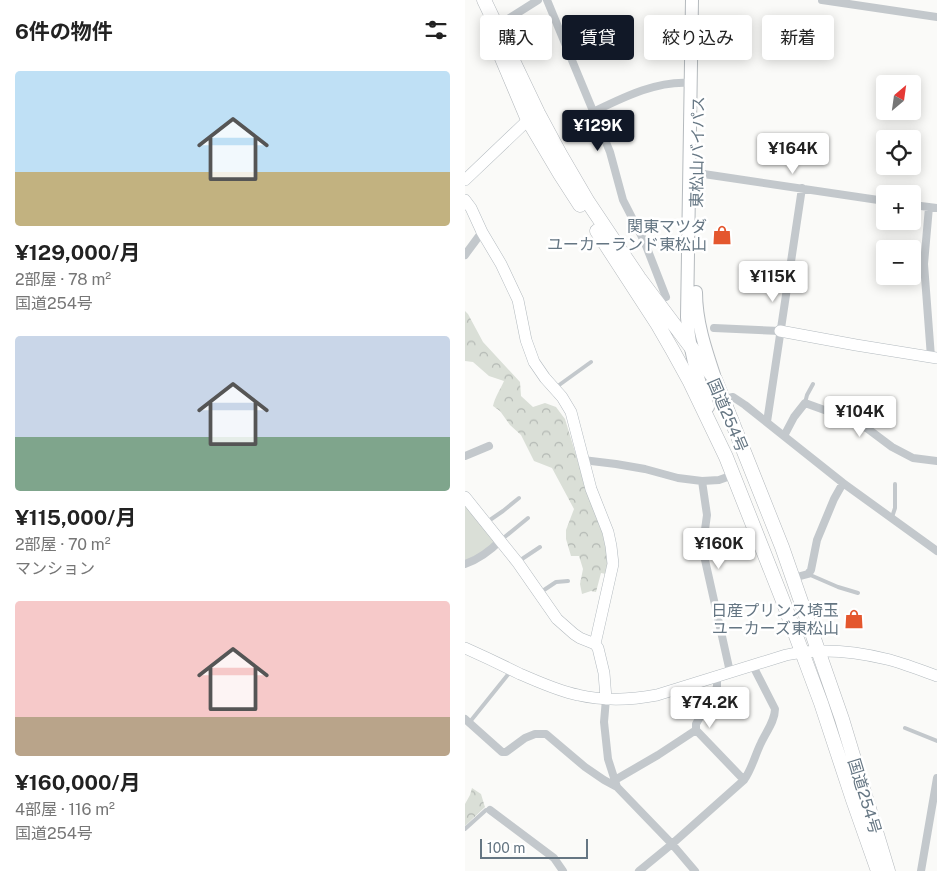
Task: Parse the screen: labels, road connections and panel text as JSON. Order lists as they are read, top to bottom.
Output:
{
  "streets": {
    "highway": ["国道254号"],
    "main road": ["東松山バイパス"]
  },
  "places": {
    "shop": ["関東マツダ ユーカーランド東松山", "日産プリンス埼玉 ユーカーズ東松山"]
  },
  "scale_bar": "100 m",
  "north": "top right",
  "page": {
    "heading": "6件の物件",
    "chip": [
      "購入",
      "賃貸",
      "絞り込み",
      "新着"
    ],
    "list": [
      {
        "name": "¥129,000/月",
        "note": "2部屋 · 78 m² · 国道254号"
      },
      {
        "name": "¥115,000/月",
        "note": "2部屋 · 70 m² · マンション"
      },
      {
        "name": "¥160,000/月",
        "note": "4部屋 · 116 m² · 国道254号"
      }
    ],
    "map_buttons": ["+", "−"],
    "price": [
      "¥129K",
      "¥164K",
      "¥115K",
      "¥104K",
      "¥160K",
      "¥74.2K"
    ],
    "scale": "100 m"
  }
}
